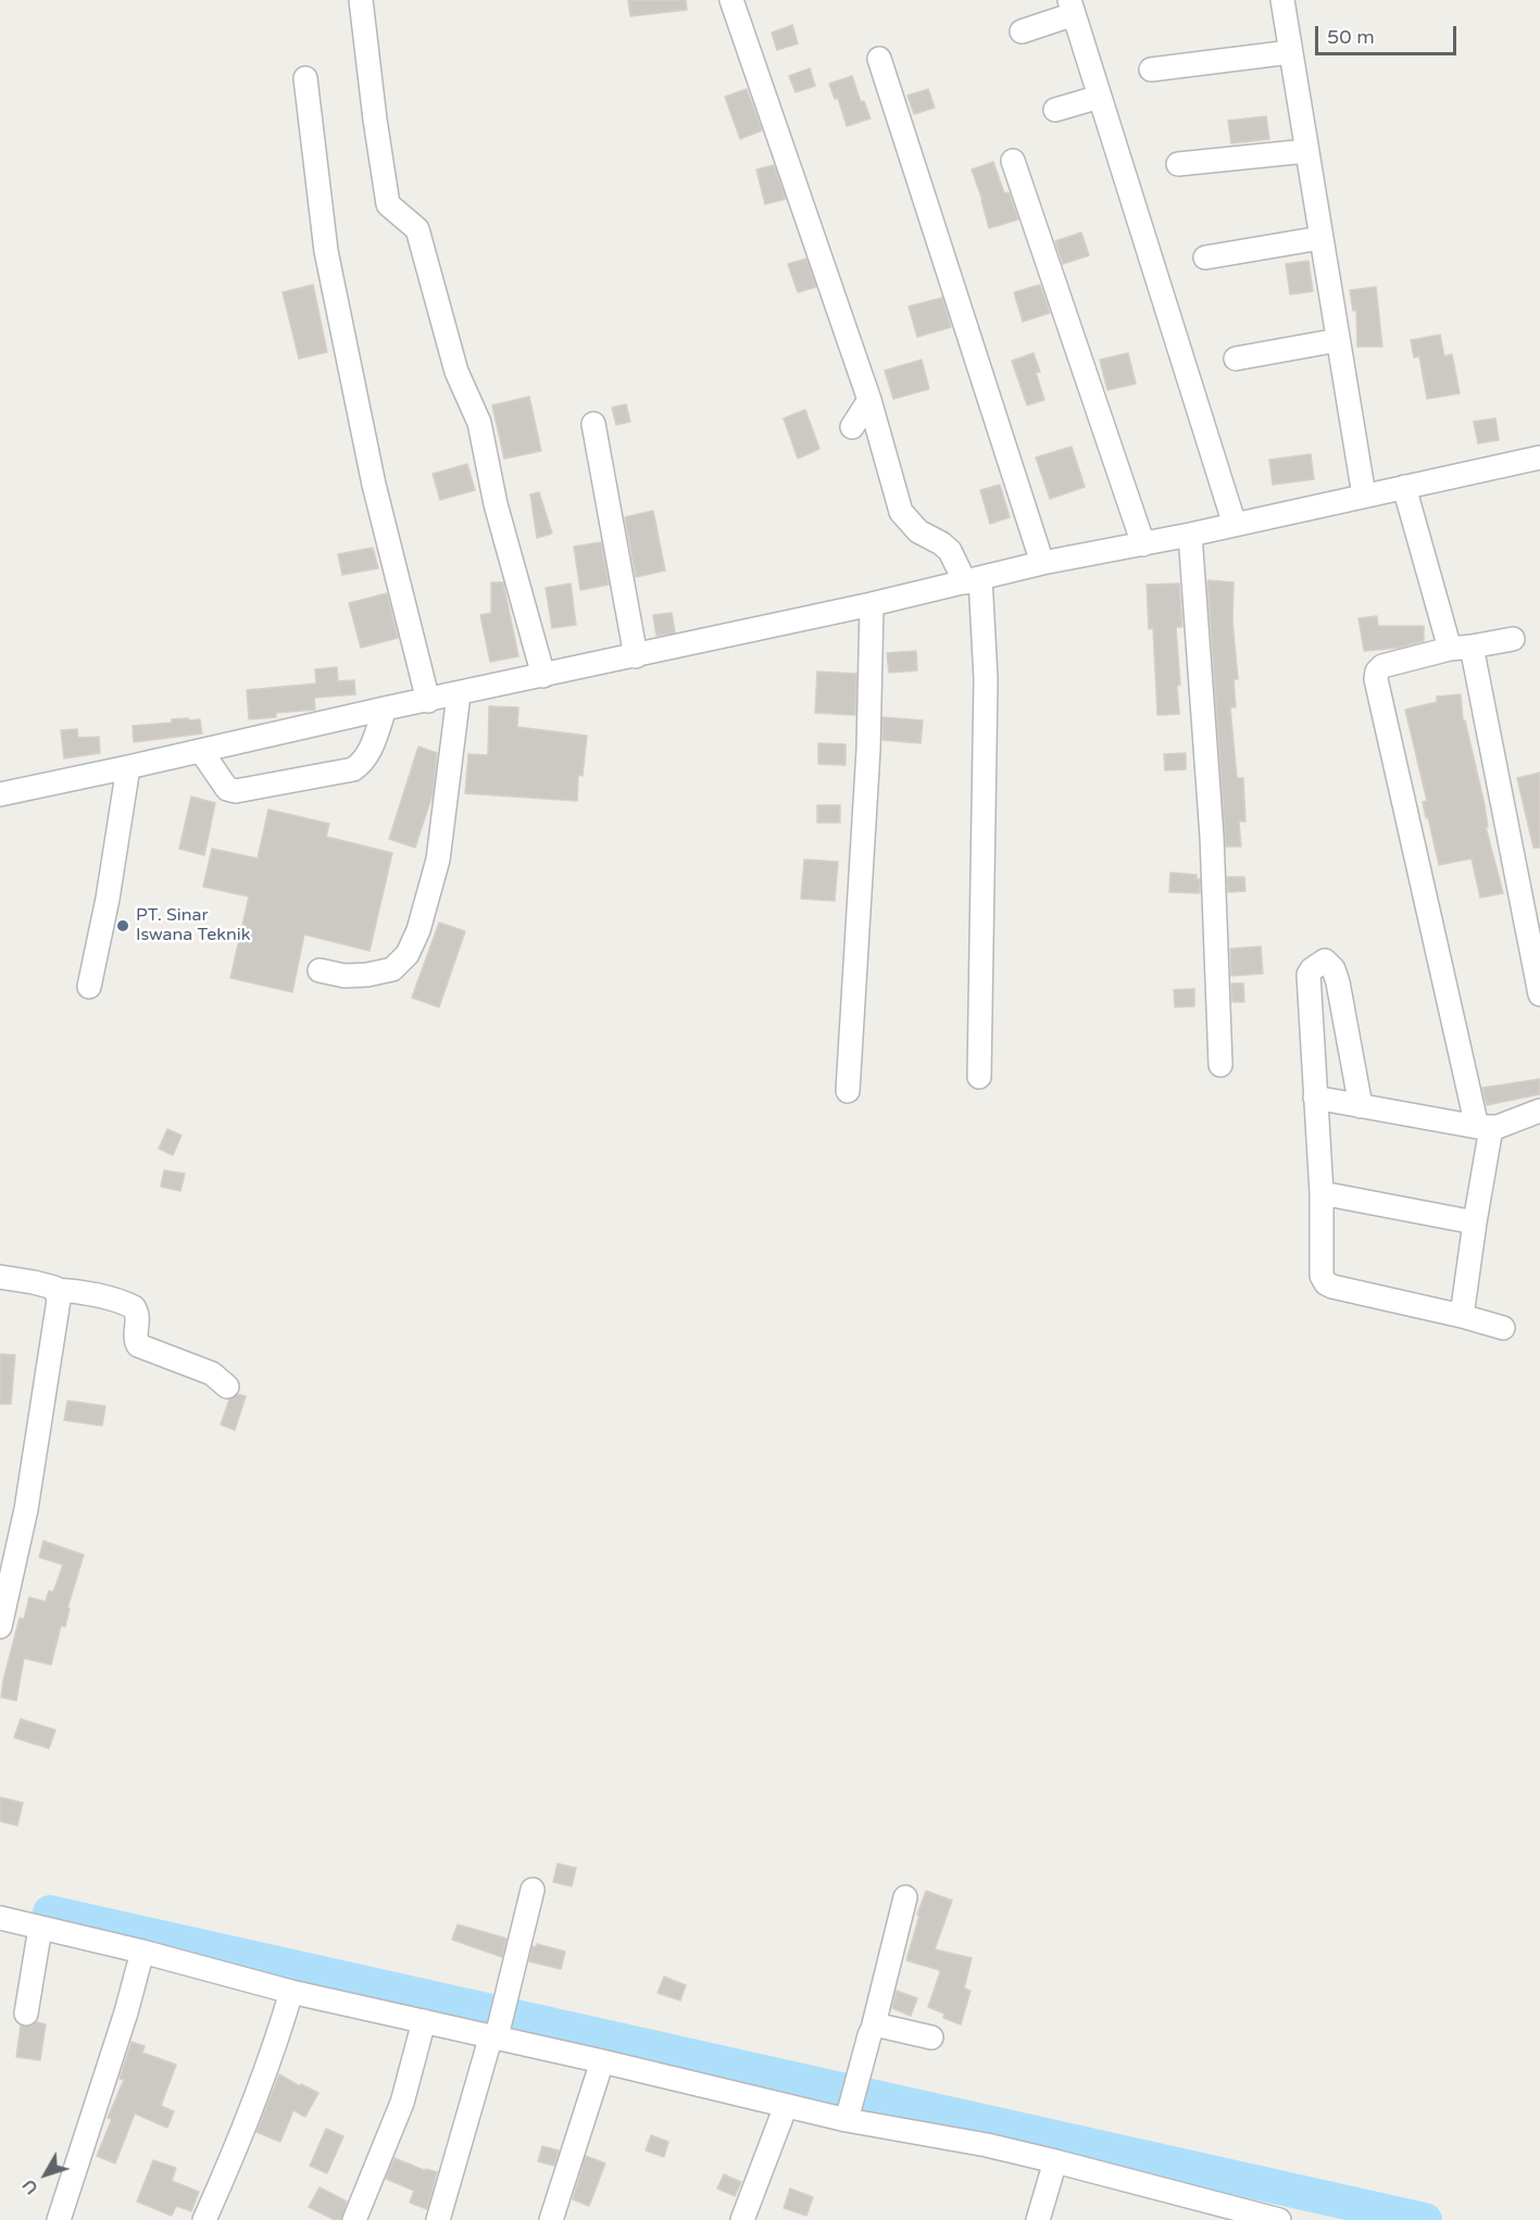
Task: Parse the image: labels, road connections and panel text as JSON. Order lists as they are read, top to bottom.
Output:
{
  "places": ["PT. Sinar Iswana Teknik"],
  "scale_bar": "50 m",
  "north": "bottom left"
}
